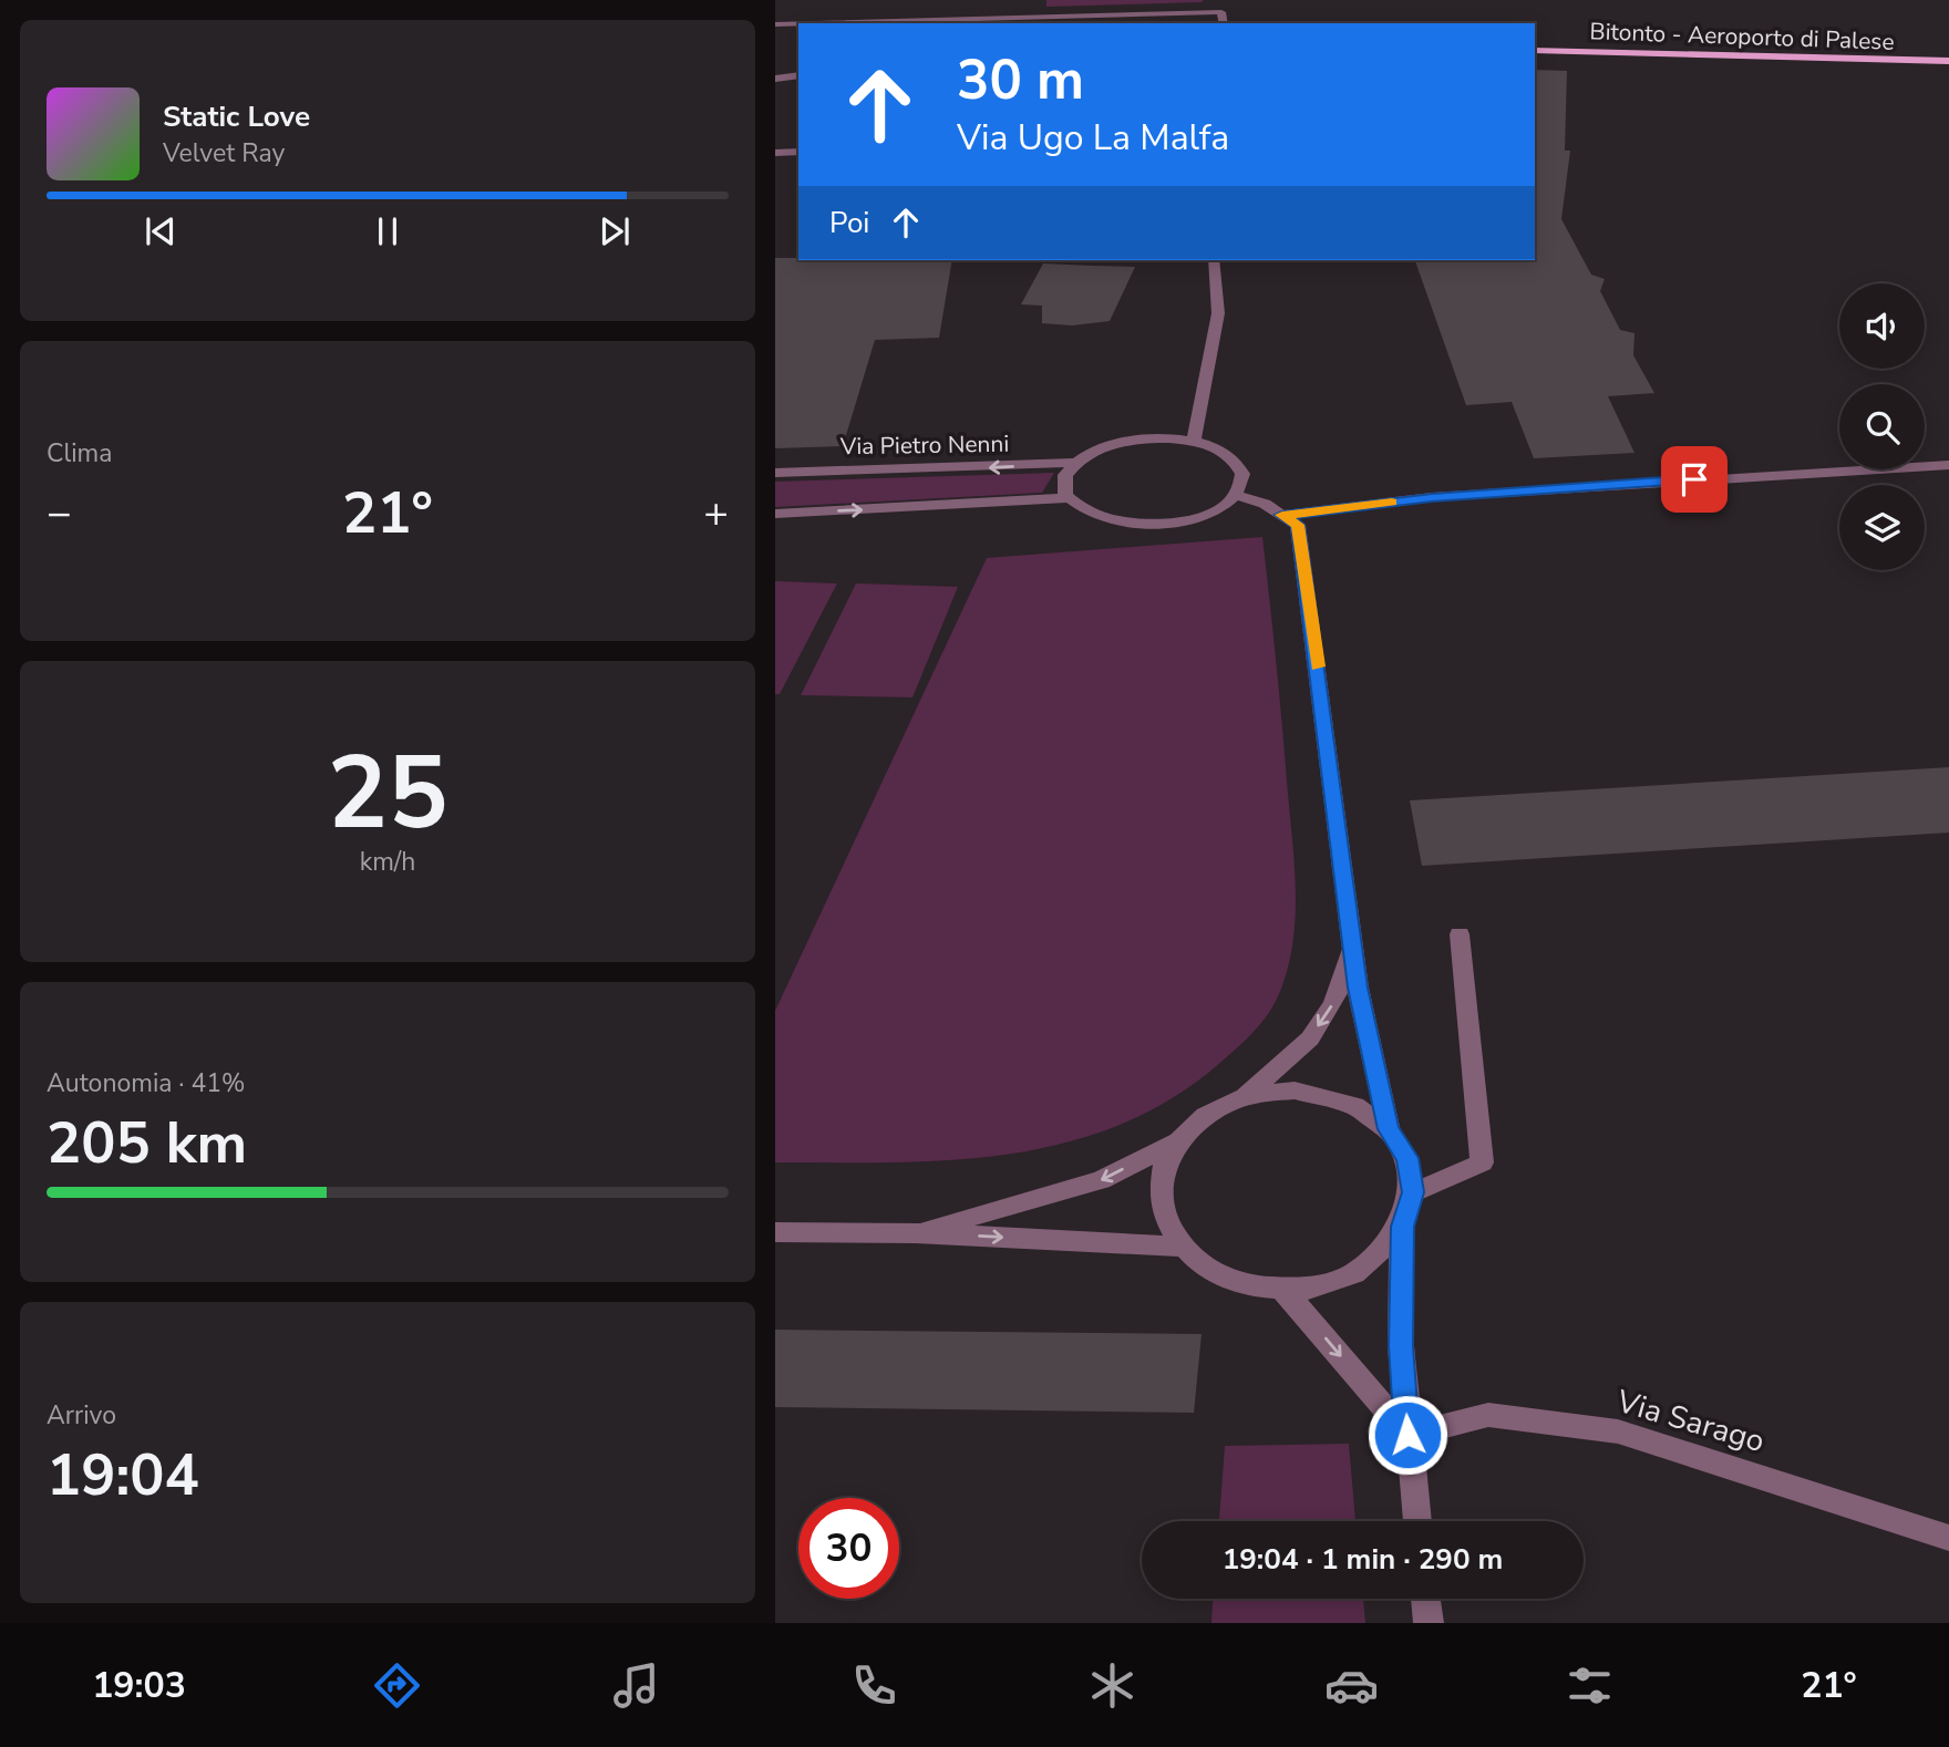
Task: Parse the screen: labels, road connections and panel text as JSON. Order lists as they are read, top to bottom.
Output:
{
  "streets": {
    "main road": ["Bitonto - Aeroporto di Palese"],
    "street": ["Via Pietro Nenni", "Via Sarago"]
  },
  "page": {
    "turn": ["30 m", "Via Ugo La Malfa"],
    "song": ["Static Love", "Velvet Ray"],
    "then": "Poi",
    "tile": [
      "Clima",
      ["25", "km/h"],
      ["Autonomia · 41%", "205 km"],
      ["Arrivo", "19:04"]
    ],
    "heat": ["−", "21°", "+"],
    "limit": "30",
    "trip": "19:04 · 1 min · 290 m",
    "tabs": ["19:03", "21°"]
  }
}
